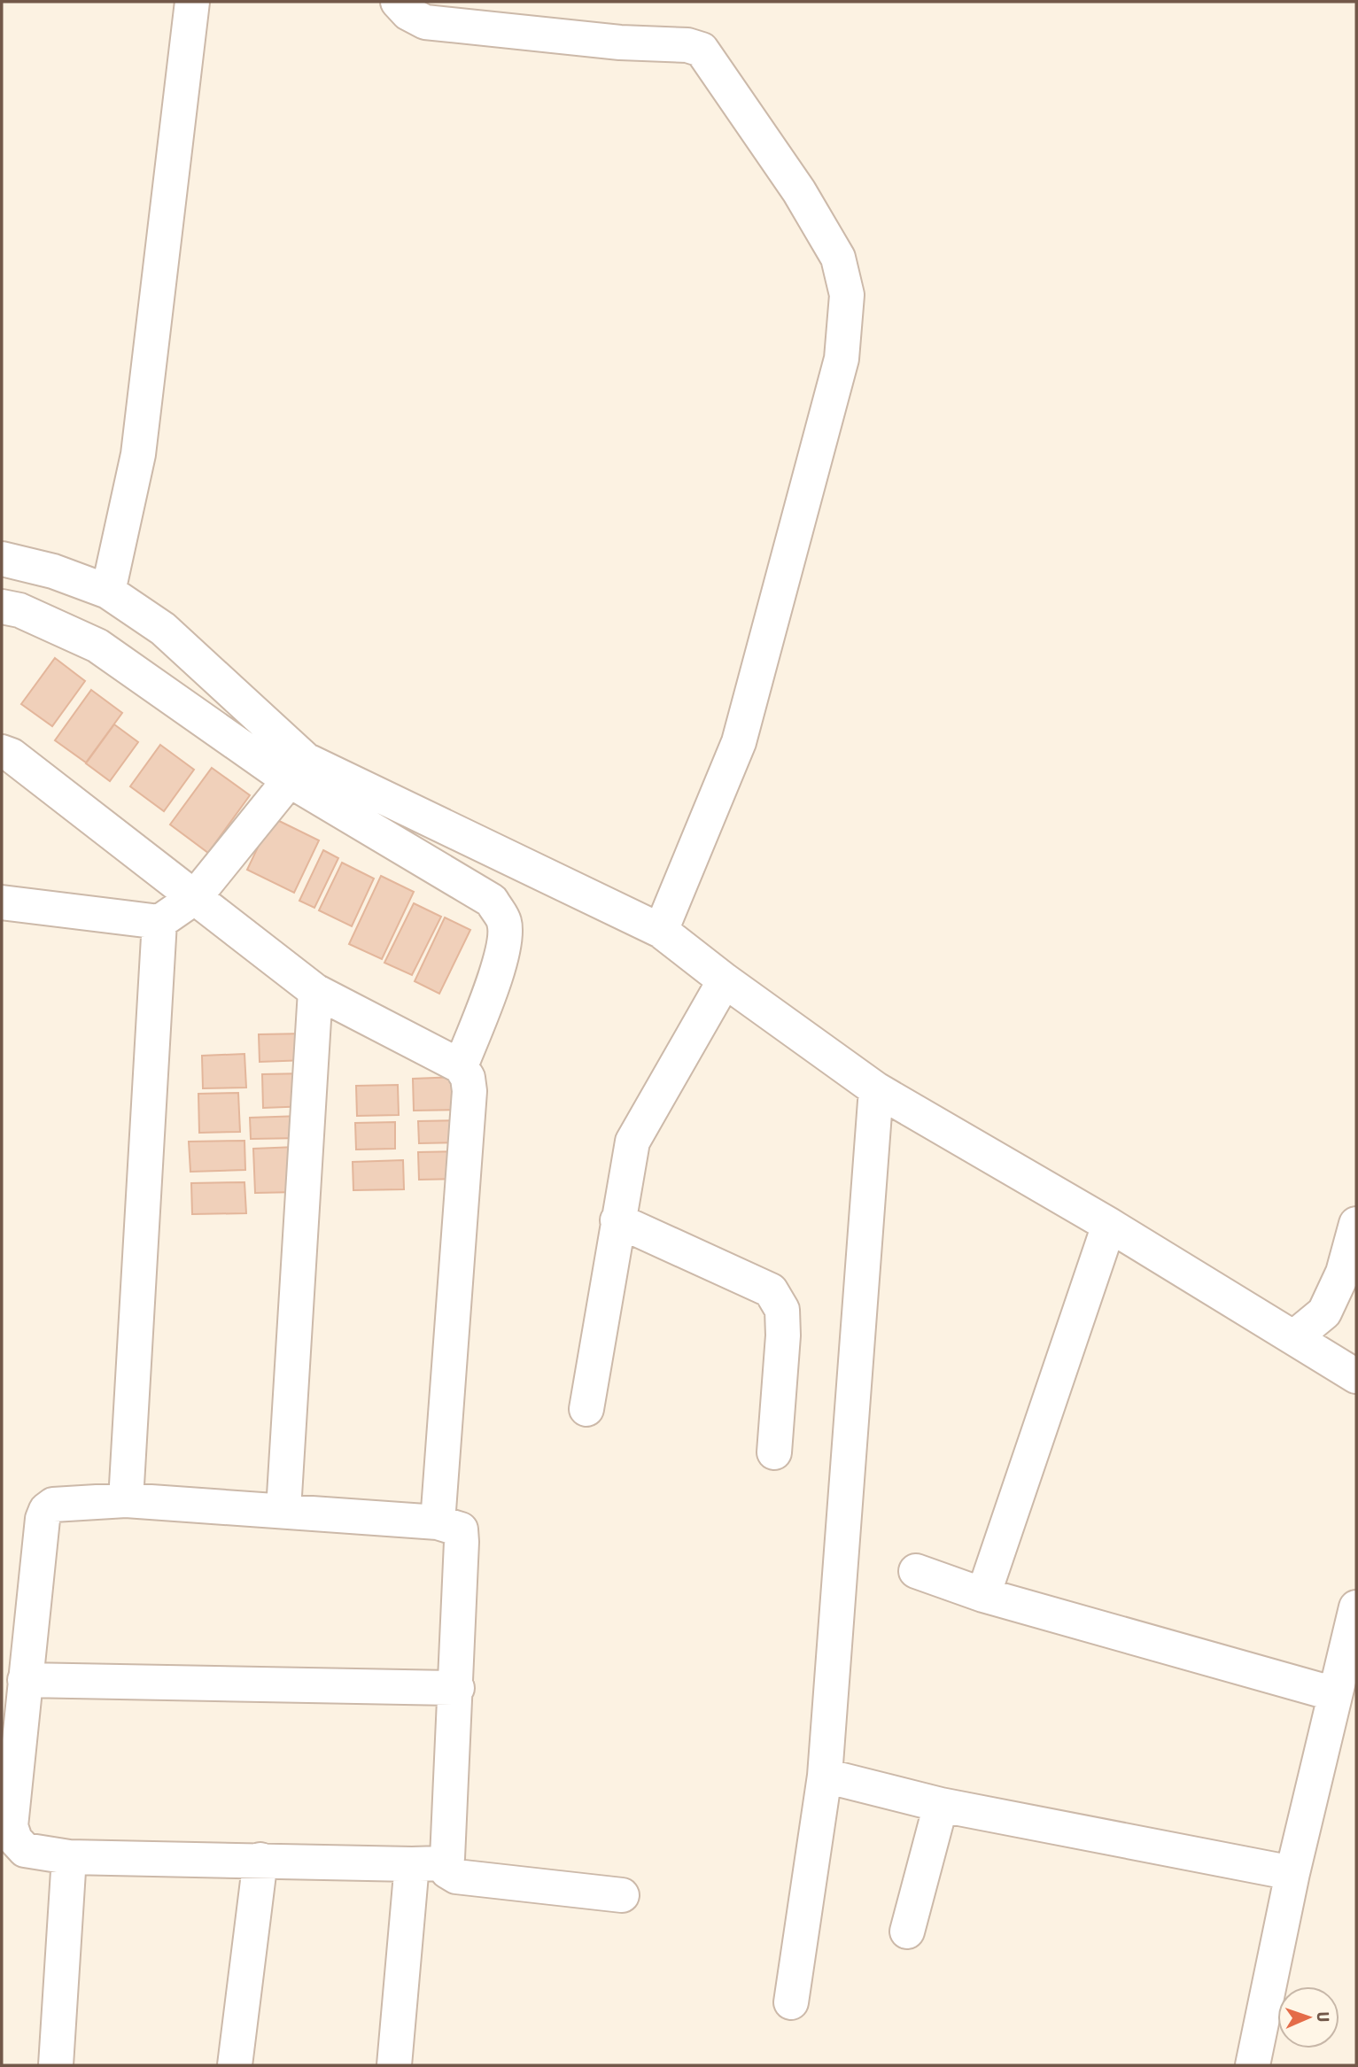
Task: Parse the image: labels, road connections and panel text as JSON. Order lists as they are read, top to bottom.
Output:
{
  "north": "right"
}
